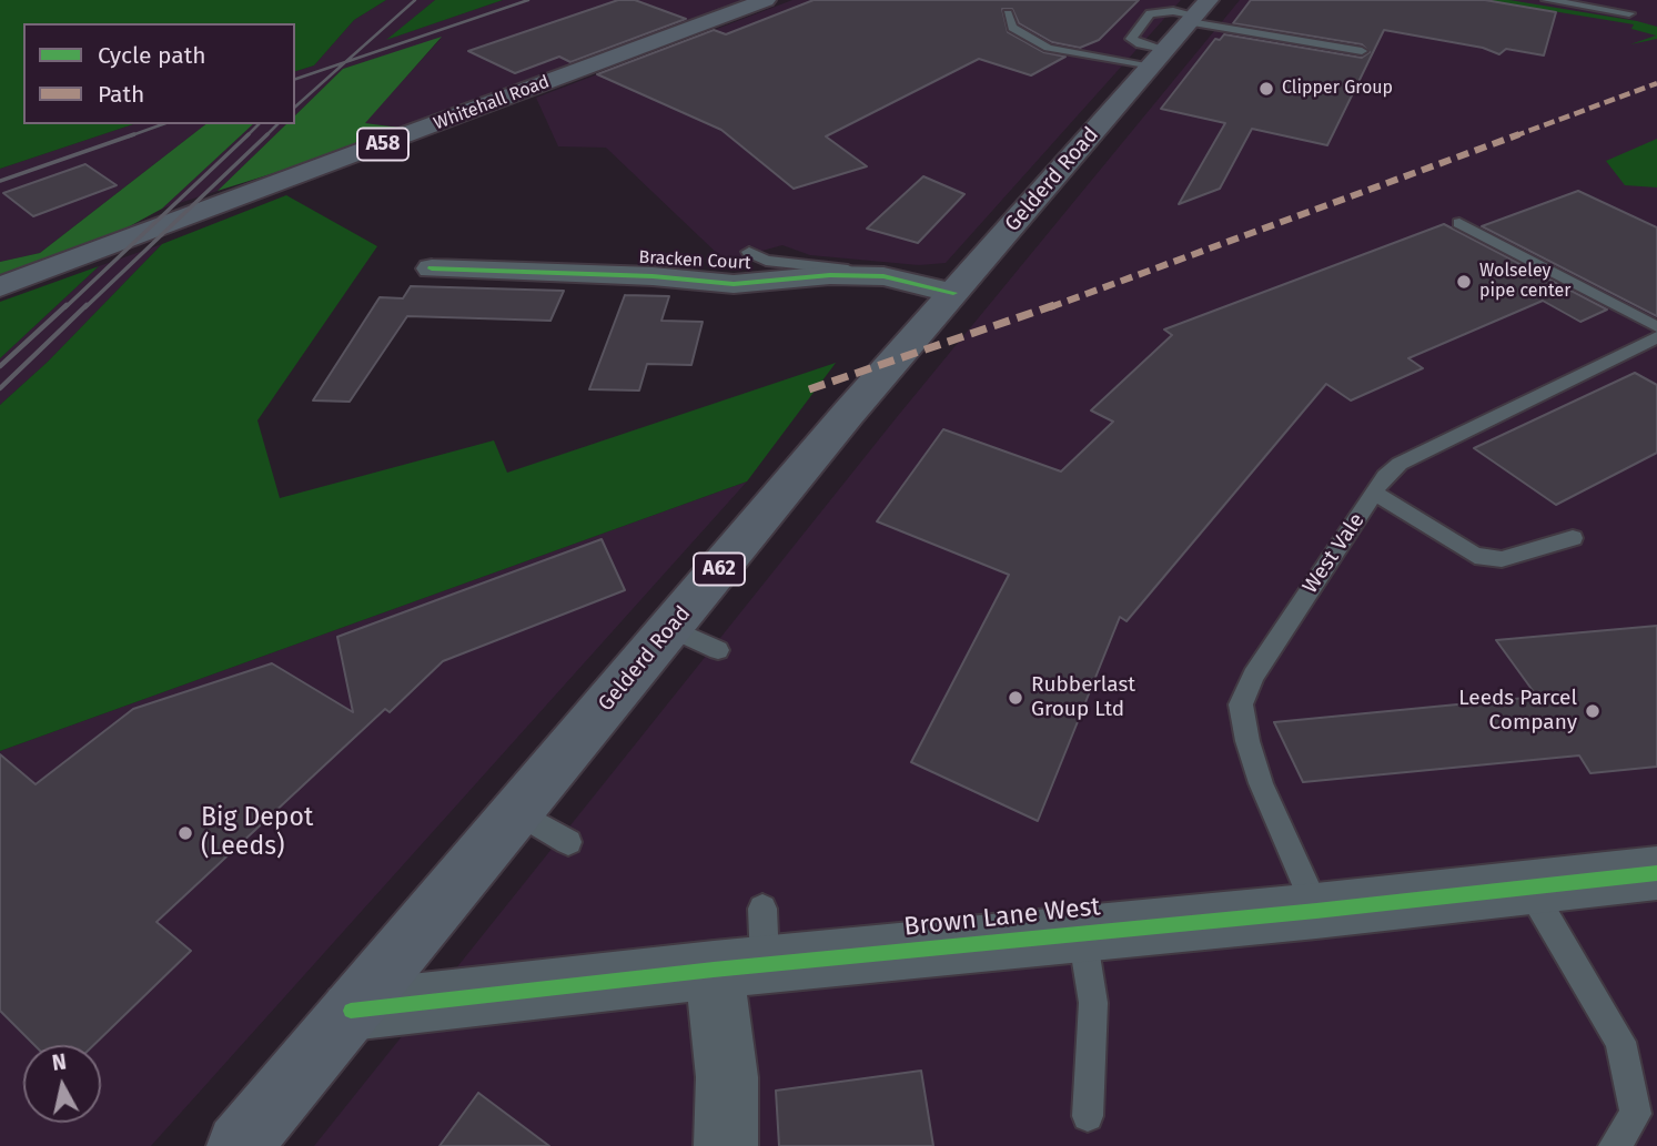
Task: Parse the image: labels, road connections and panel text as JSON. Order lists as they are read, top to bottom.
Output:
{
  "streets": {
    "main road": [
      "Whitehall Road",
      "A58",
      "Gelderd Road",
      "A62"
    ],
    "street": ["Bracken Court", "Brown Lane West"],
    "lane": ["West Vale"]
  },
  "crossings": [
    ["Gelderd Road", "Bracken Court"],
    ["Gelderd Road", "Brown Lane West"],
    ["West Vale", "Brown Lane West"]
  ],
  "places": [
    "Clipper Group",
    "Wolseley pipe center",
    "Rubberlast Group Ltd",
    "Leeds Parcel Company",
    "Big Depot (Leeds)"
  ],
  "legend": ["Cycle path", "Path"],
  "north": "top"
}
